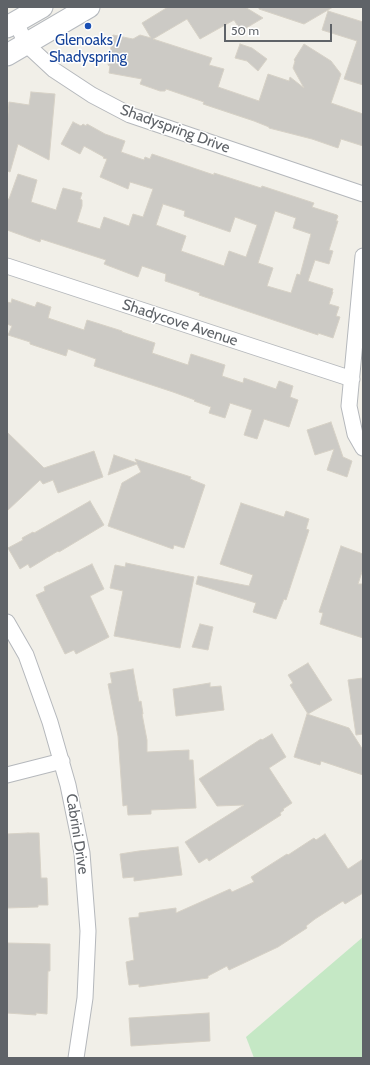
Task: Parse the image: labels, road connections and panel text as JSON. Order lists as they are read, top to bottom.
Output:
{
  "streets": {
    "street": ["Shadyspring Drive", "Shadycove Avenue", "Cabrini Drive"]
  },
  "places": ["Glenoaks / Shadyspring"],
  "scale_bar": "50 m"
}
